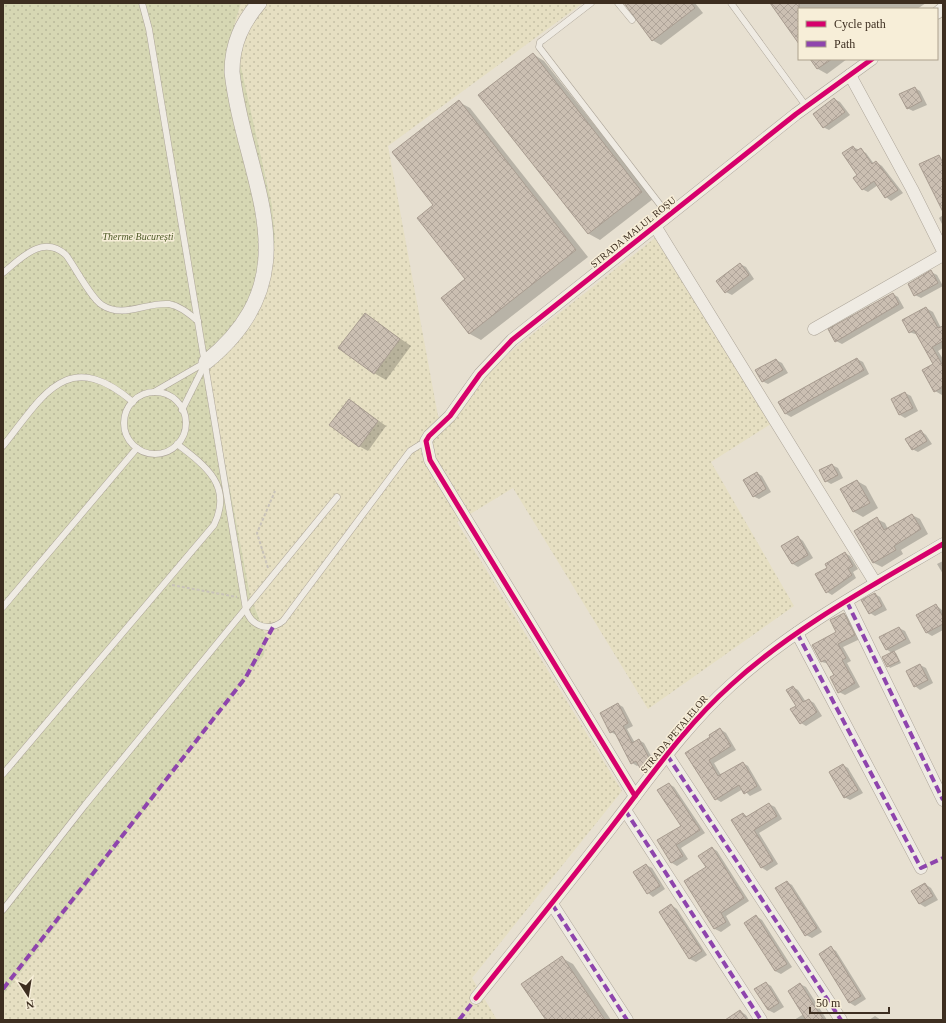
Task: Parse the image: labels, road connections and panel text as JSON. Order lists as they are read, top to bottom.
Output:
{
  "streets": {
    "street": ["STRADA MALUL ROȘU", "STRADA PETALELOR"]
  },
  "parks": ["Therme București"],
  "legend": ["Cycle path", "Path"],
  "scale_bar": "50 m",
  "north": "bottom"
}
